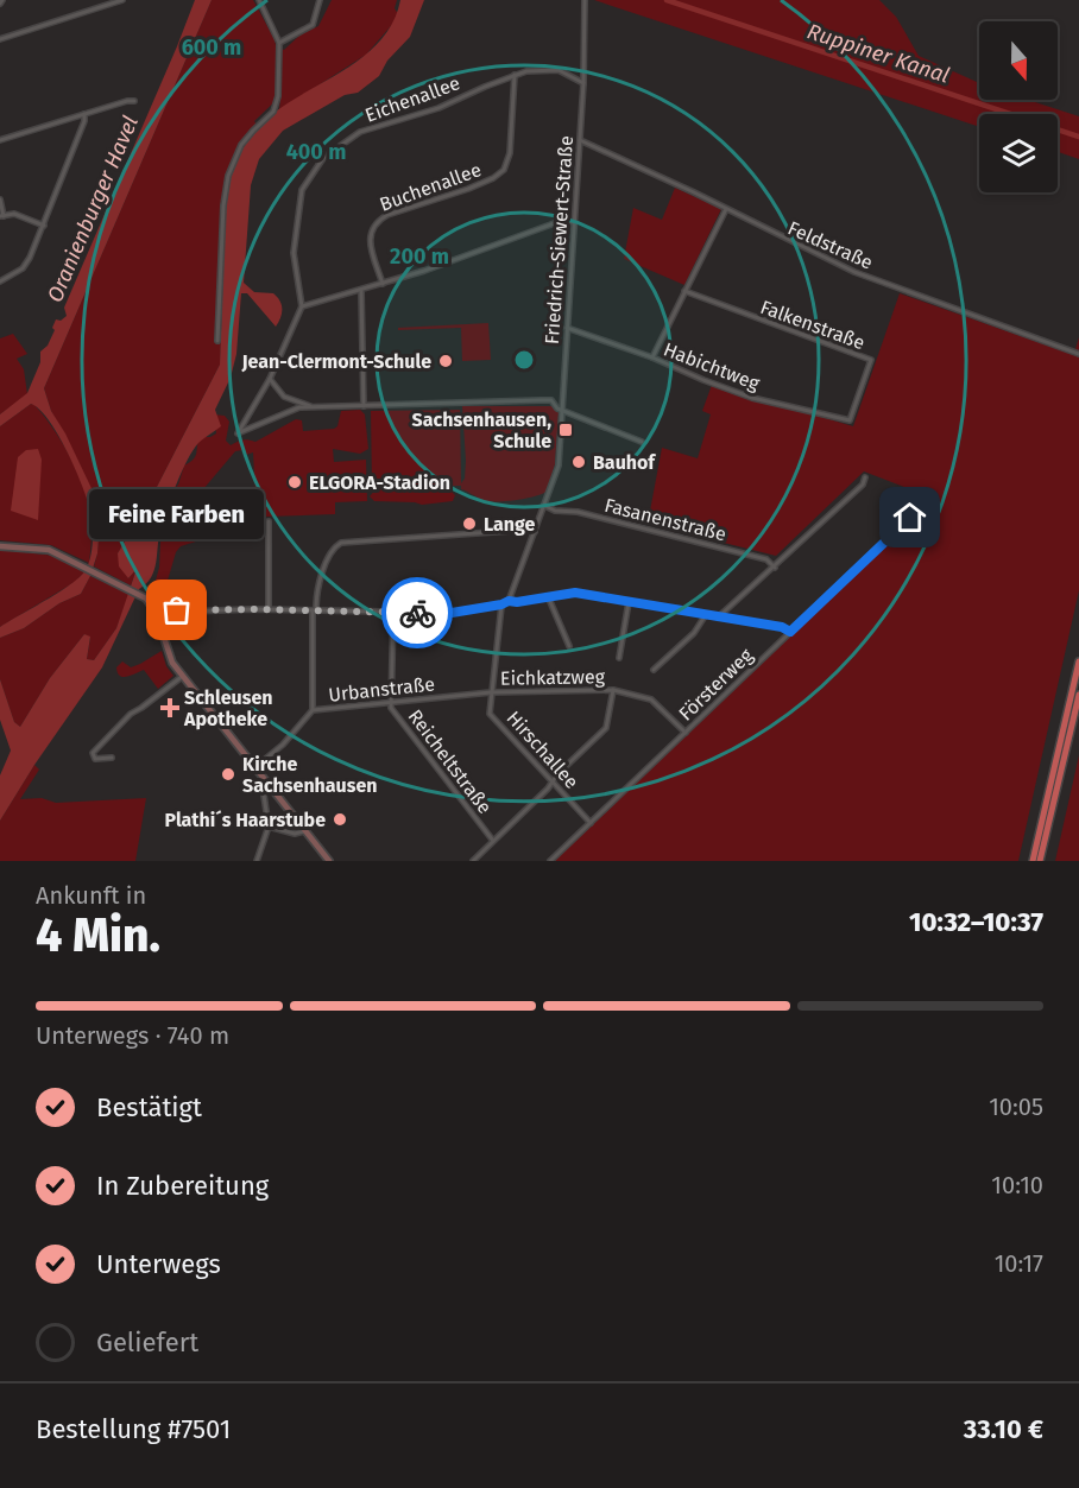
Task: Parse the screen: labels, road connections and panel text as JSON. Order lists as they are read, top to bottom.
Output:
{
  "streets": {
    "street": [
      "Eichenallee",
      "Buchenallee",
      "Friedrich-Siewert-Straße",
      "Feldstraße",
      "Falkenstraße",
      "Habichtweg",
      "Fasanenstraße",
      "Eichkatzweg",
      "Försterweg",
      "Urbanstraße",
      "Hirschallee",
      "Reicheltstraße"
    ]
  },
  "crossings": [
    ["Eichenallee", "Buchenallee"],
    ["Eichenallee", "Friedrich-Siewert-Straße"],
    ["Friedrich-Siewert-Straße", "Feldstraße"],
    ["Friedrich-Siewert-Straße", "Habichtweg"],
    ["Friedrich-Siewert-Straße", "Fasanenstraße"],
    ["Falkenstraße", "Habichtweg"],
    ["Eichkatzweg", "Försterweg"],
    ["Eichkatzweg", "Urbanstraße"],
    ["Eichkatzweg", "Hirschallee"],
    ["Försterweg", "Hirschallee"],
    ["Urbanstraße", "Hirschallee"],
    ["Urbanstraße", "Reicheltstraße"]
  ],
  "water": ["Ruppiner Kanal", "Oranienburger Havel"],
  "places": {
    "other": [
      "Jean-Clermont-Schule",
      "Bauhof",
      "ELGORA-Stadion",
      "Lange",
      "Feine Farben",
      "Kirche Sachsenhausen",
      "Plathi´s Haarstube"
    ],
    "transit": ["Sachsenhausen, Schule"],
    "health": ["Schleusen Apotheke"]
  },
  "north": "bottom",
  "page": {
    "bubble": "Feine Farben",
    "heading": ["4 Min.", "Ankunft in", "10:32–10:37"],
    "panel": ["Bestellung #7501", "33.10 €"],
    "bar": "Unterwegs · 740 m",
    "list": [
      ["Bestätigt", "10:05"],
      ["In Zubereitung", "10:10"],
      ["Unterwegs", "10:17"],
      "Geliefert"
    ]
  },
  "rings": ["600 m", "400 m", "200 m"]
}
